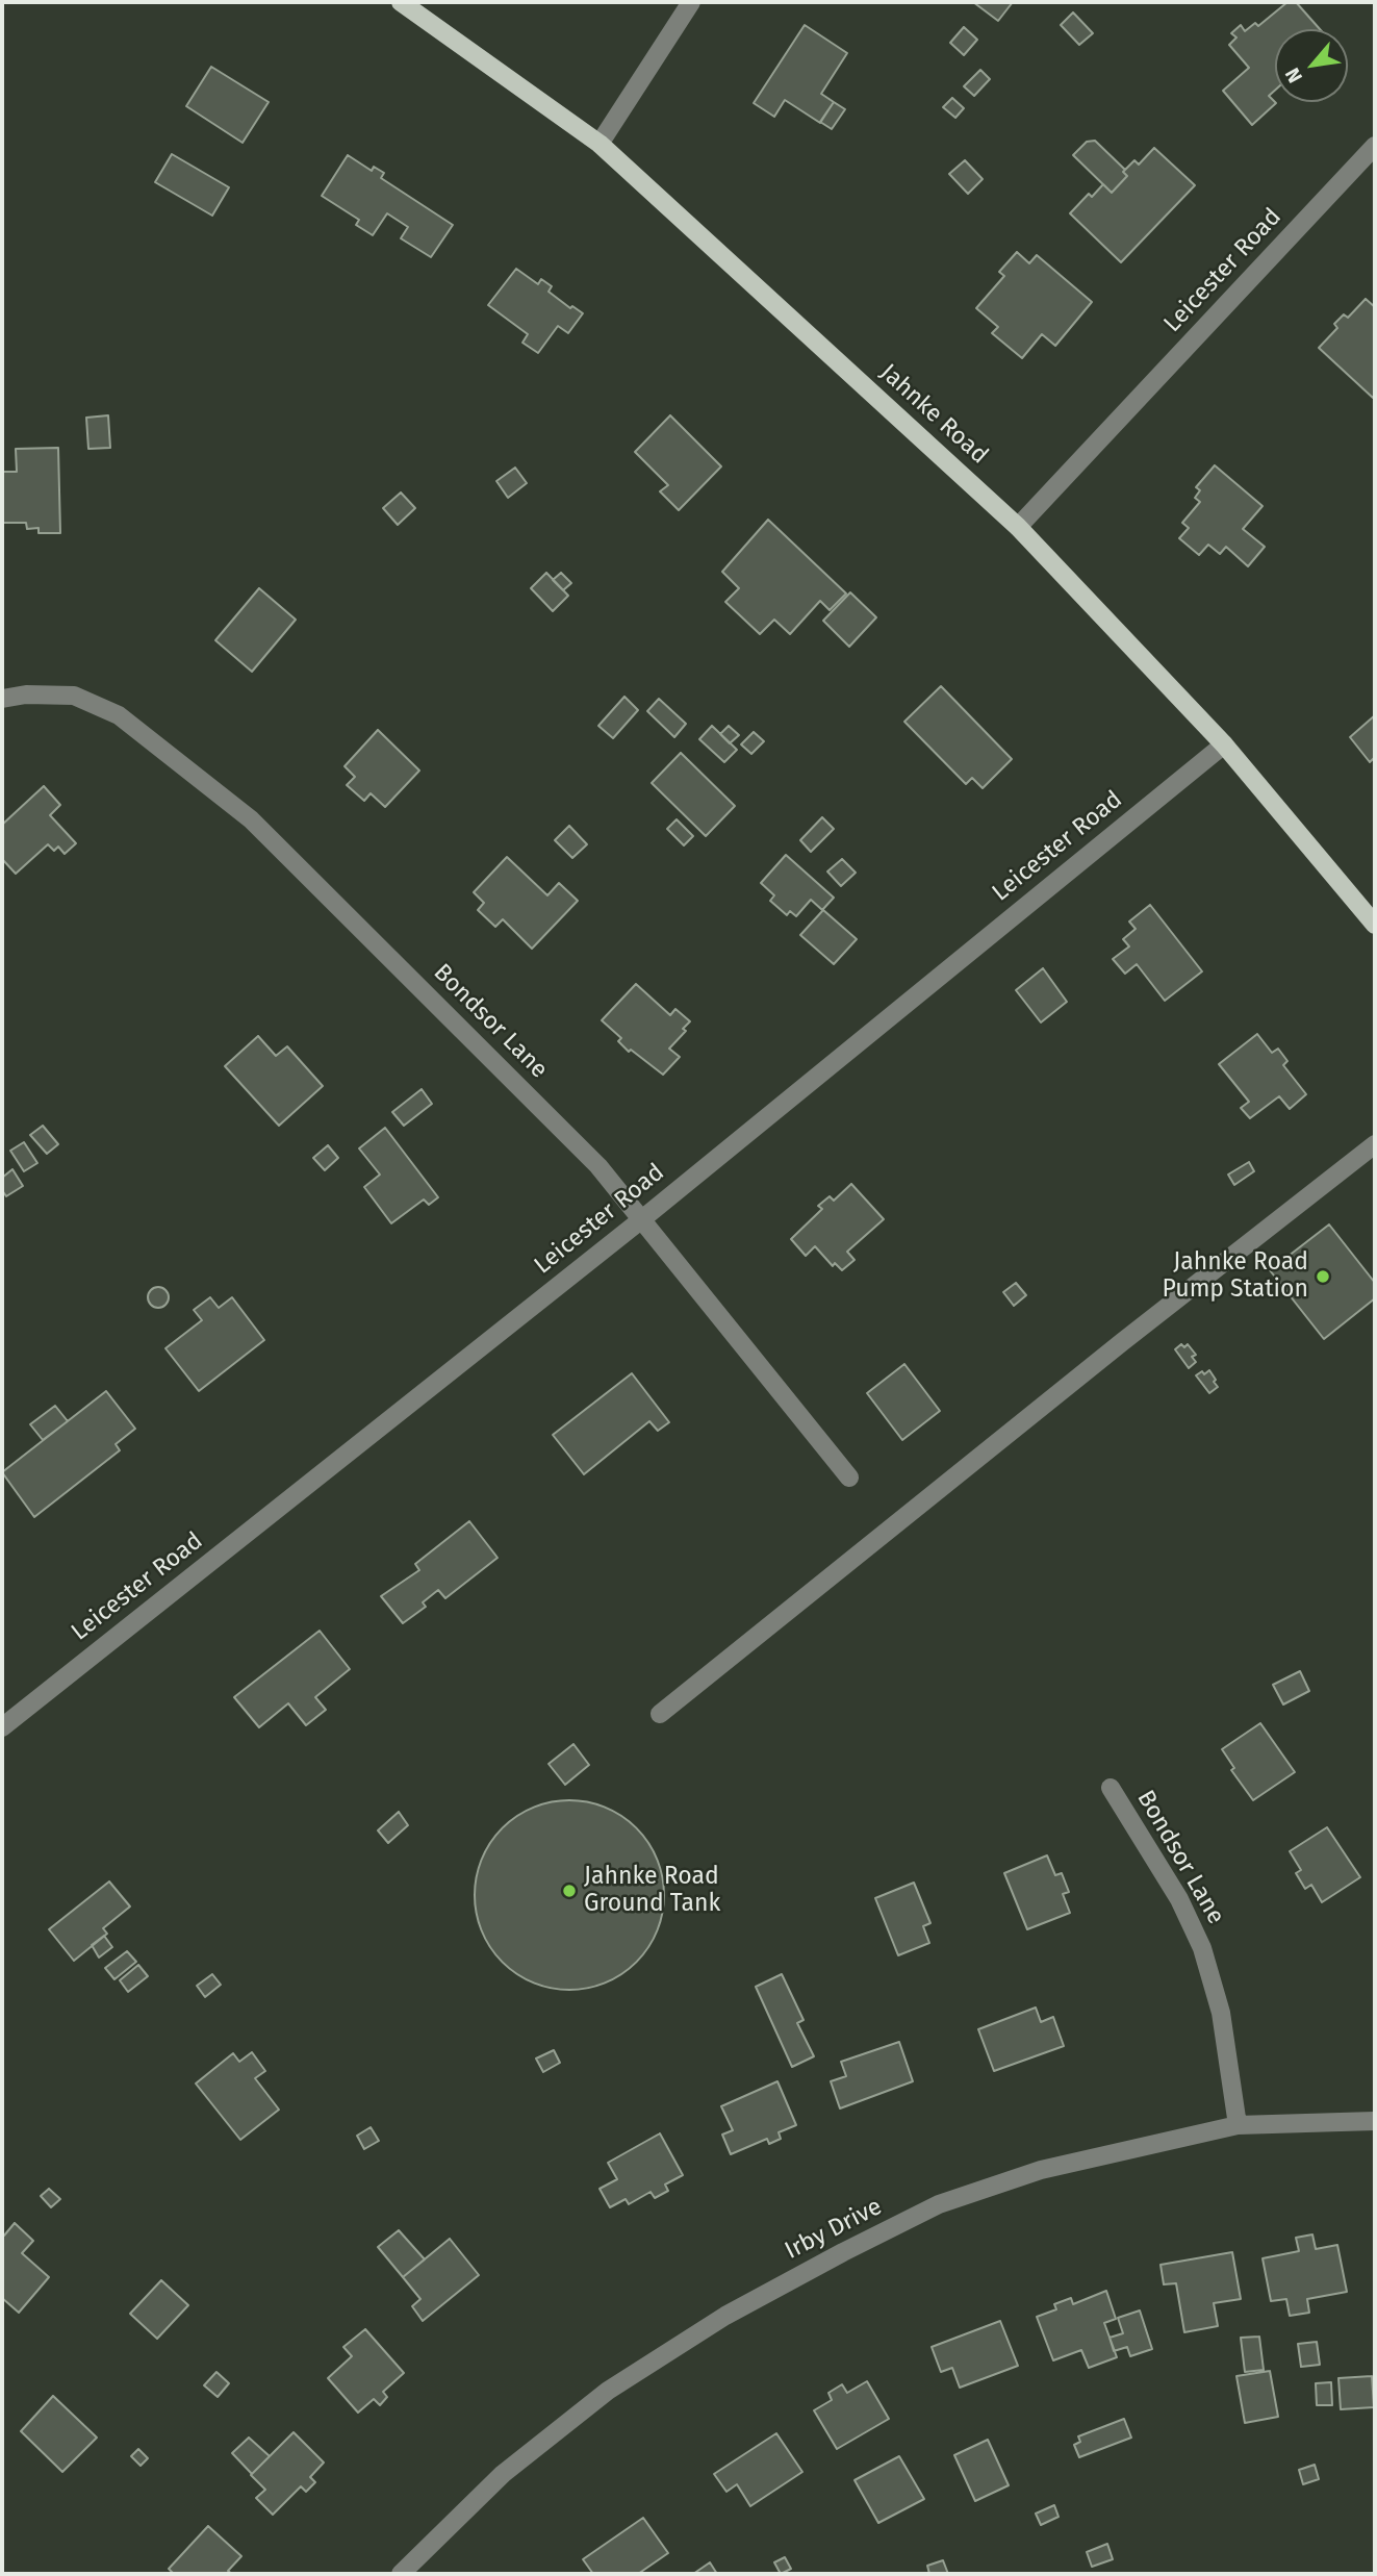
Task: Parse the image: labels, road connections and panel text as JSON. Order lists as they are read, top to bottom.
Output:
{
  "streets": {
    "main road": ["Jahnke Road"],
    "street": ["Leicester Road", "Bondsor Lane", "Irby Drive"]
  },
  "crossings": [
    ["Leicester Road", "Jahnke Road"],
    ["Leicester Road", "Bondsor Lane"],
    ["Bondsor Lane", "Irby Drive"]
  ],
  "places": ["Jahnke Road Pump Station", "Jahnke Road Ground Tank"],
  "north": "bottom left"
}
